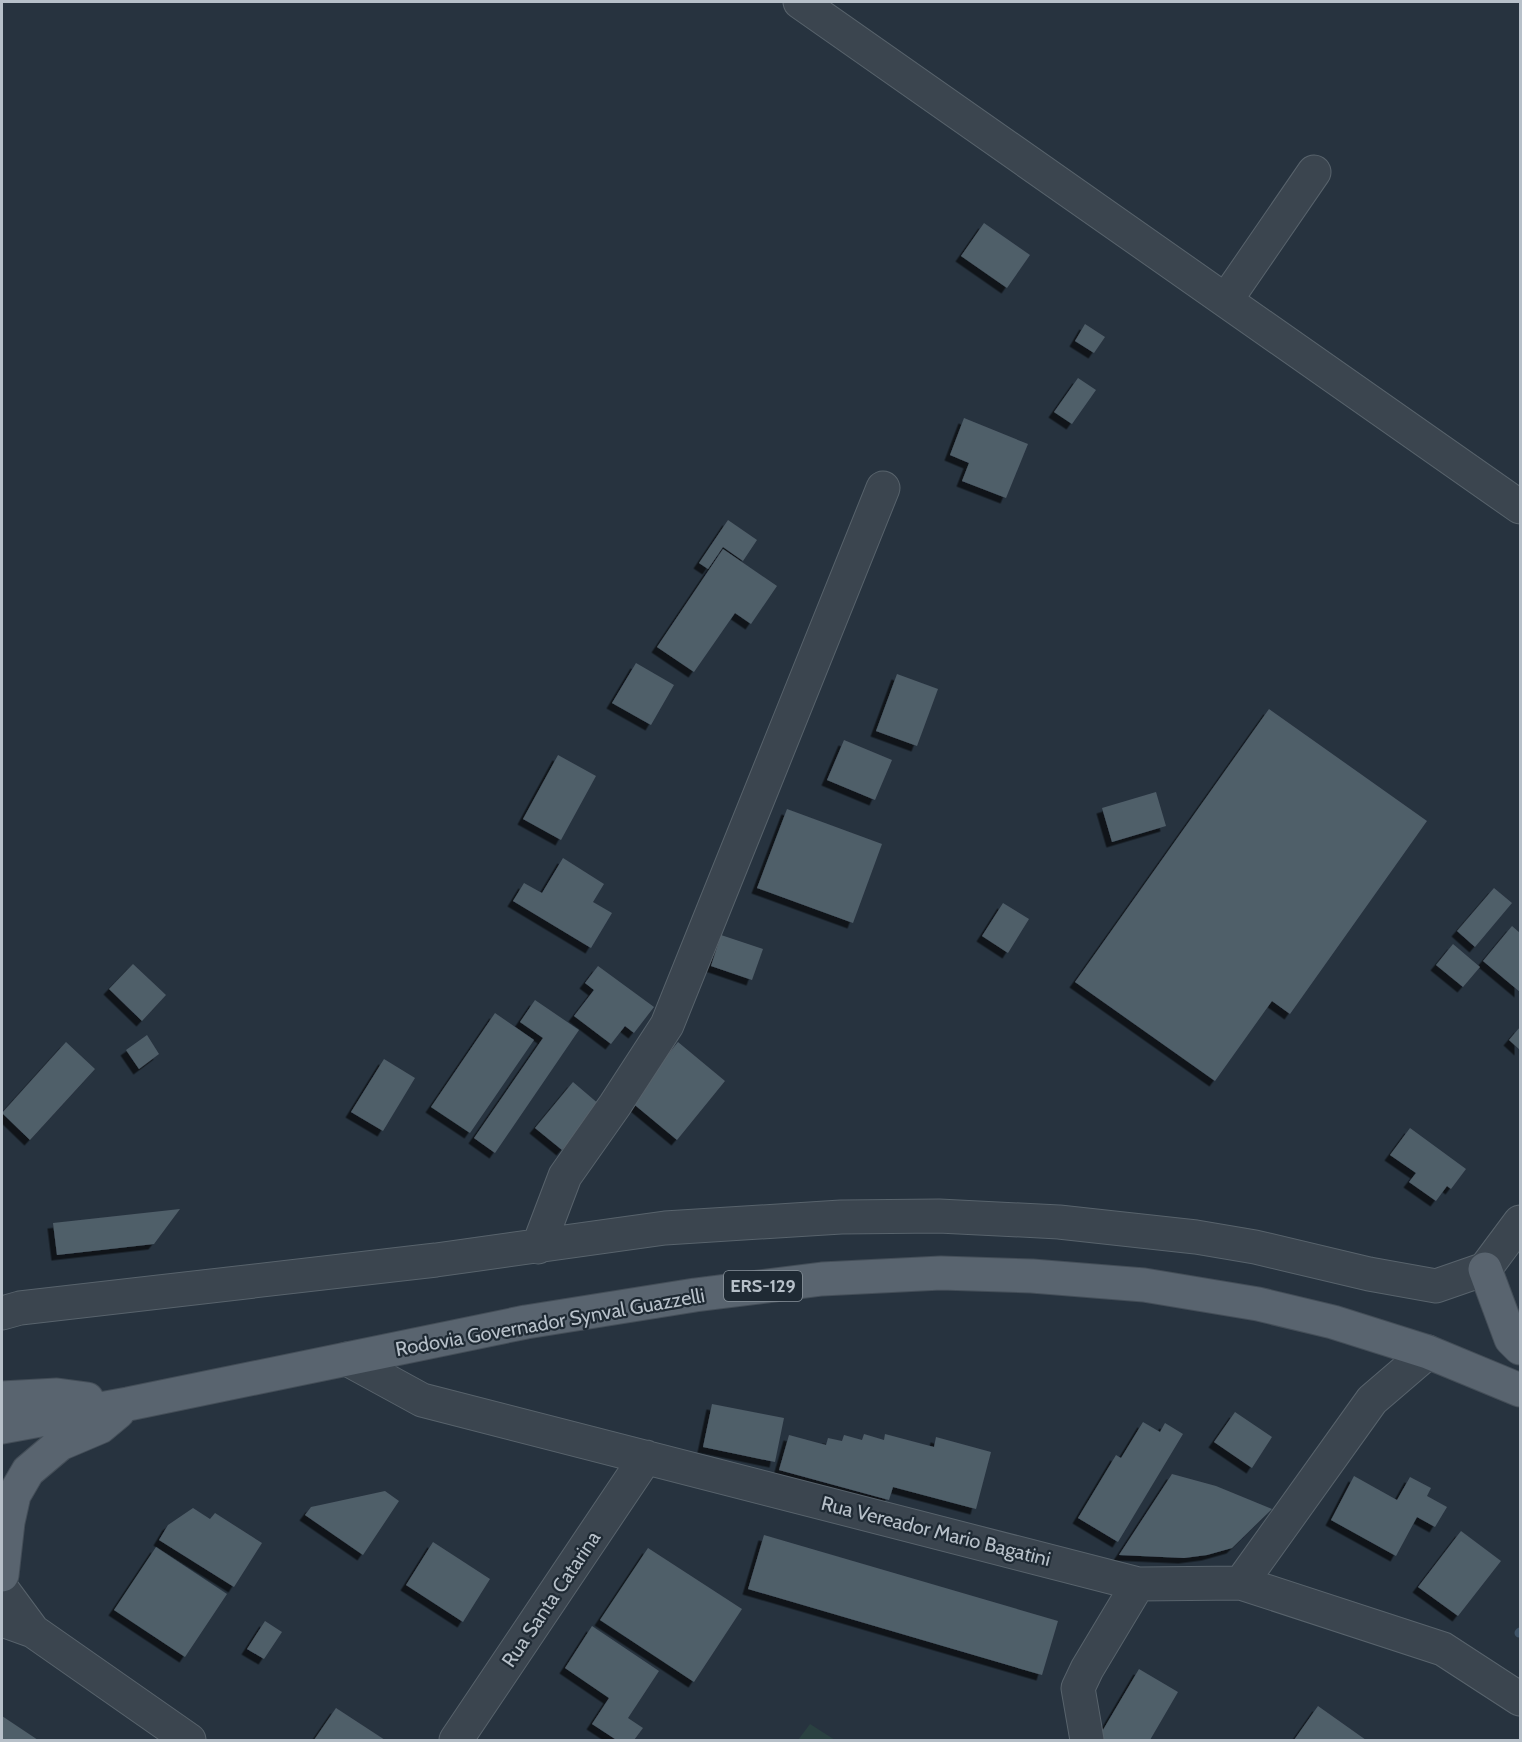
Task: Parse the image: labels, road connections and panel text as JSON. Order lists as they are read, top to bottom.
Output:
{
  "streets": {
    "main road": ["ERS-129", "Rodovia Governador Synval Guazzelli"],
    "street": ["Rua Vereador Mario Bagatini", "Rua Santa Catarina"]
  },
  "crossings": [
    ["Rodovia Governador Synval Guazzelli", "Rua Vereador Mario Bagatini"],
    ["Rua Vereador Mario Bagatini", "Rua Santa Catarina"]
  ]
}
